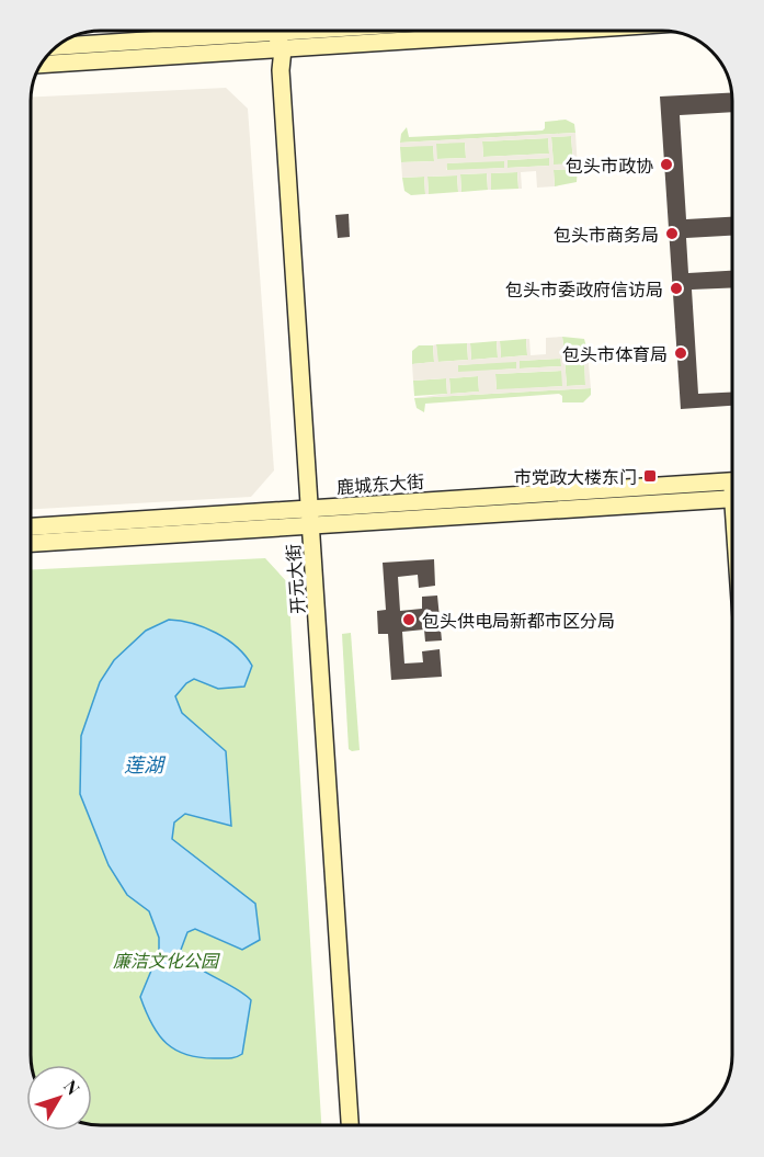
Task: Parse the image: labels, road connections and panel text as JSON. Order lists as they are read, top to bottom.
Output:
{
  "streets": {
    "main road": ["鹿城东大街", "开元大街"]
  },
  "crossings": [
    ["鹿城东大街", "开元大街"]
  ],
  "water": ["莲湖"],
  "parks": ["廉洁文化公园"],
  "places": {
    "other": [
      "包头市政协",
      "包头市商务局",
      "包头市委政府信访局",
      "包头市体育局",
      "包头供电局新都市区分局"
    ],
    "transit": ["市党政大楼东门"]
  },
  "north": "top right"
}
